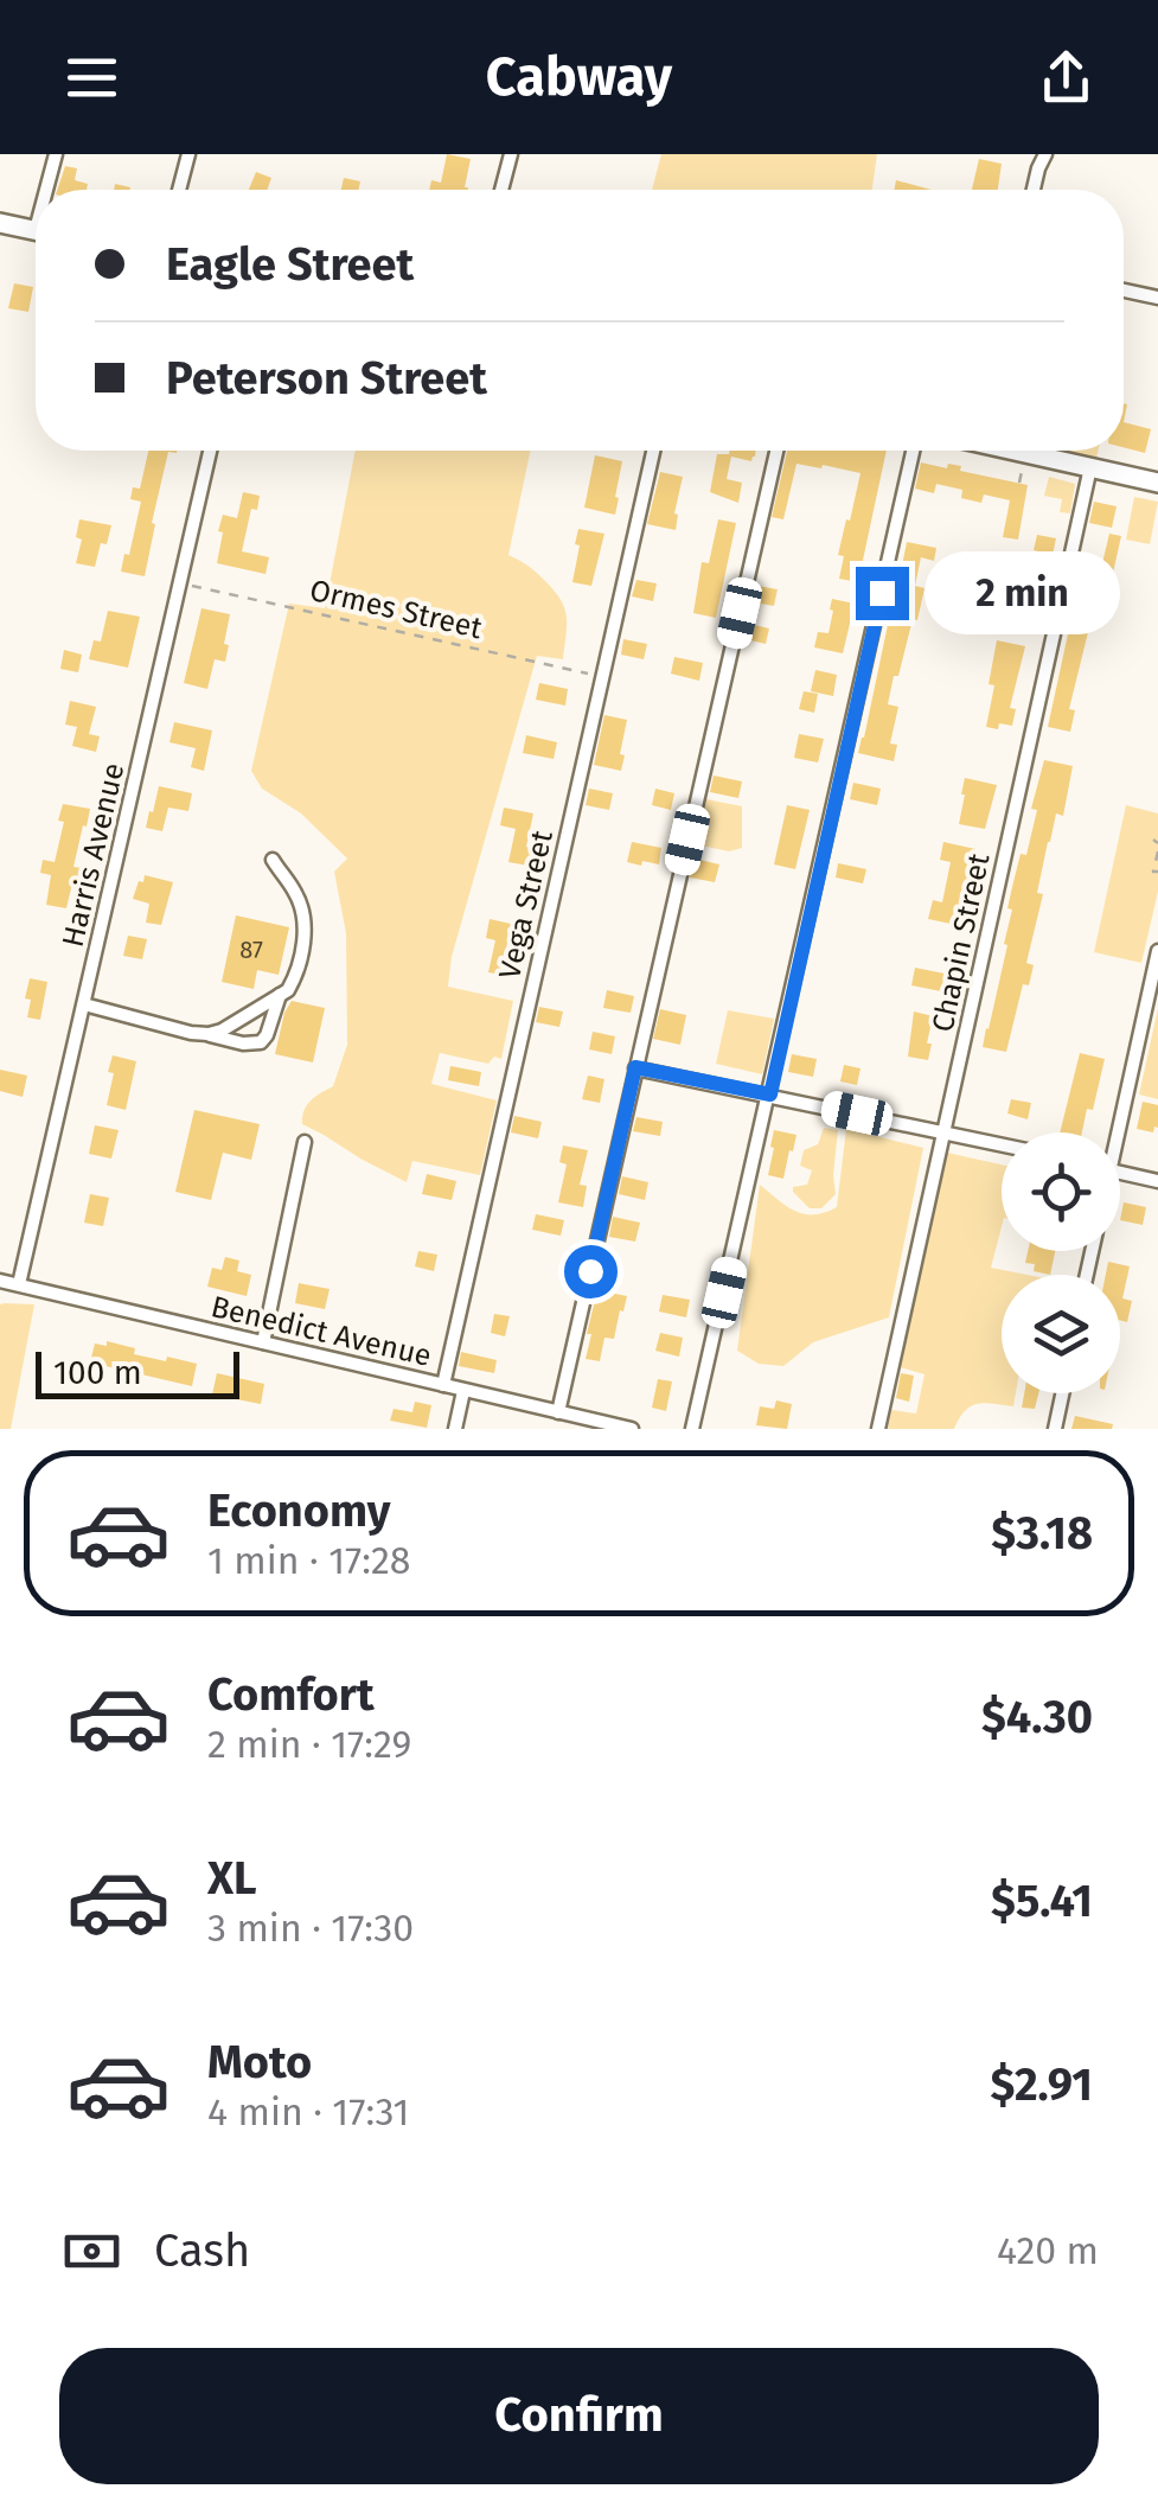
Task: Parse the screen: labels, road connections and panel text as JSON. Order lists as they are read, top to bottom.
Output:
{
  "streets": {
    "street": [
      "Harris Avenue",
      "Vega Street",
      "Chapin Street",
      "Benedict Avenue"
    ],
    "path": ["Ormes Street"]
  },
  "crossings": [
    ["Ormes Street", "Harris Avenue"],
    ["Ormes Street", "Vega Street"],
    ["Harris Avenue", "Benedict Avenue"],
    ["Vega Street", "Benedict Avenue"]
  ],
  "house_numbers": ["87"],
  "scale_bar": "100 m",
  "page": {
    "header": "Cabway",
    "banner": ["Eagle Street", "Peterson Street"],
    "bubble": "2 min",
    "scale": "100 m",
    "list": [
      {
        "name": "Economy",
        "note": "1 min · 17:28",
        "value": "$3.18"
      },
      {
        "name": "Comfort",
        "note": "2 min · 17:29",
        "value": "$4.30"
      },
      {
        "name": "XL",
        "note": "3 min · 17:30",
        "value": "$5.41"
      },
      {
        "name": "Moto",
        "note": "4 min · 17:31",
        "value": "$2.91"
      }
    ],
    "pay": ["Cash", "420 m"],
    "buttons": "Confirm"
  }
}
